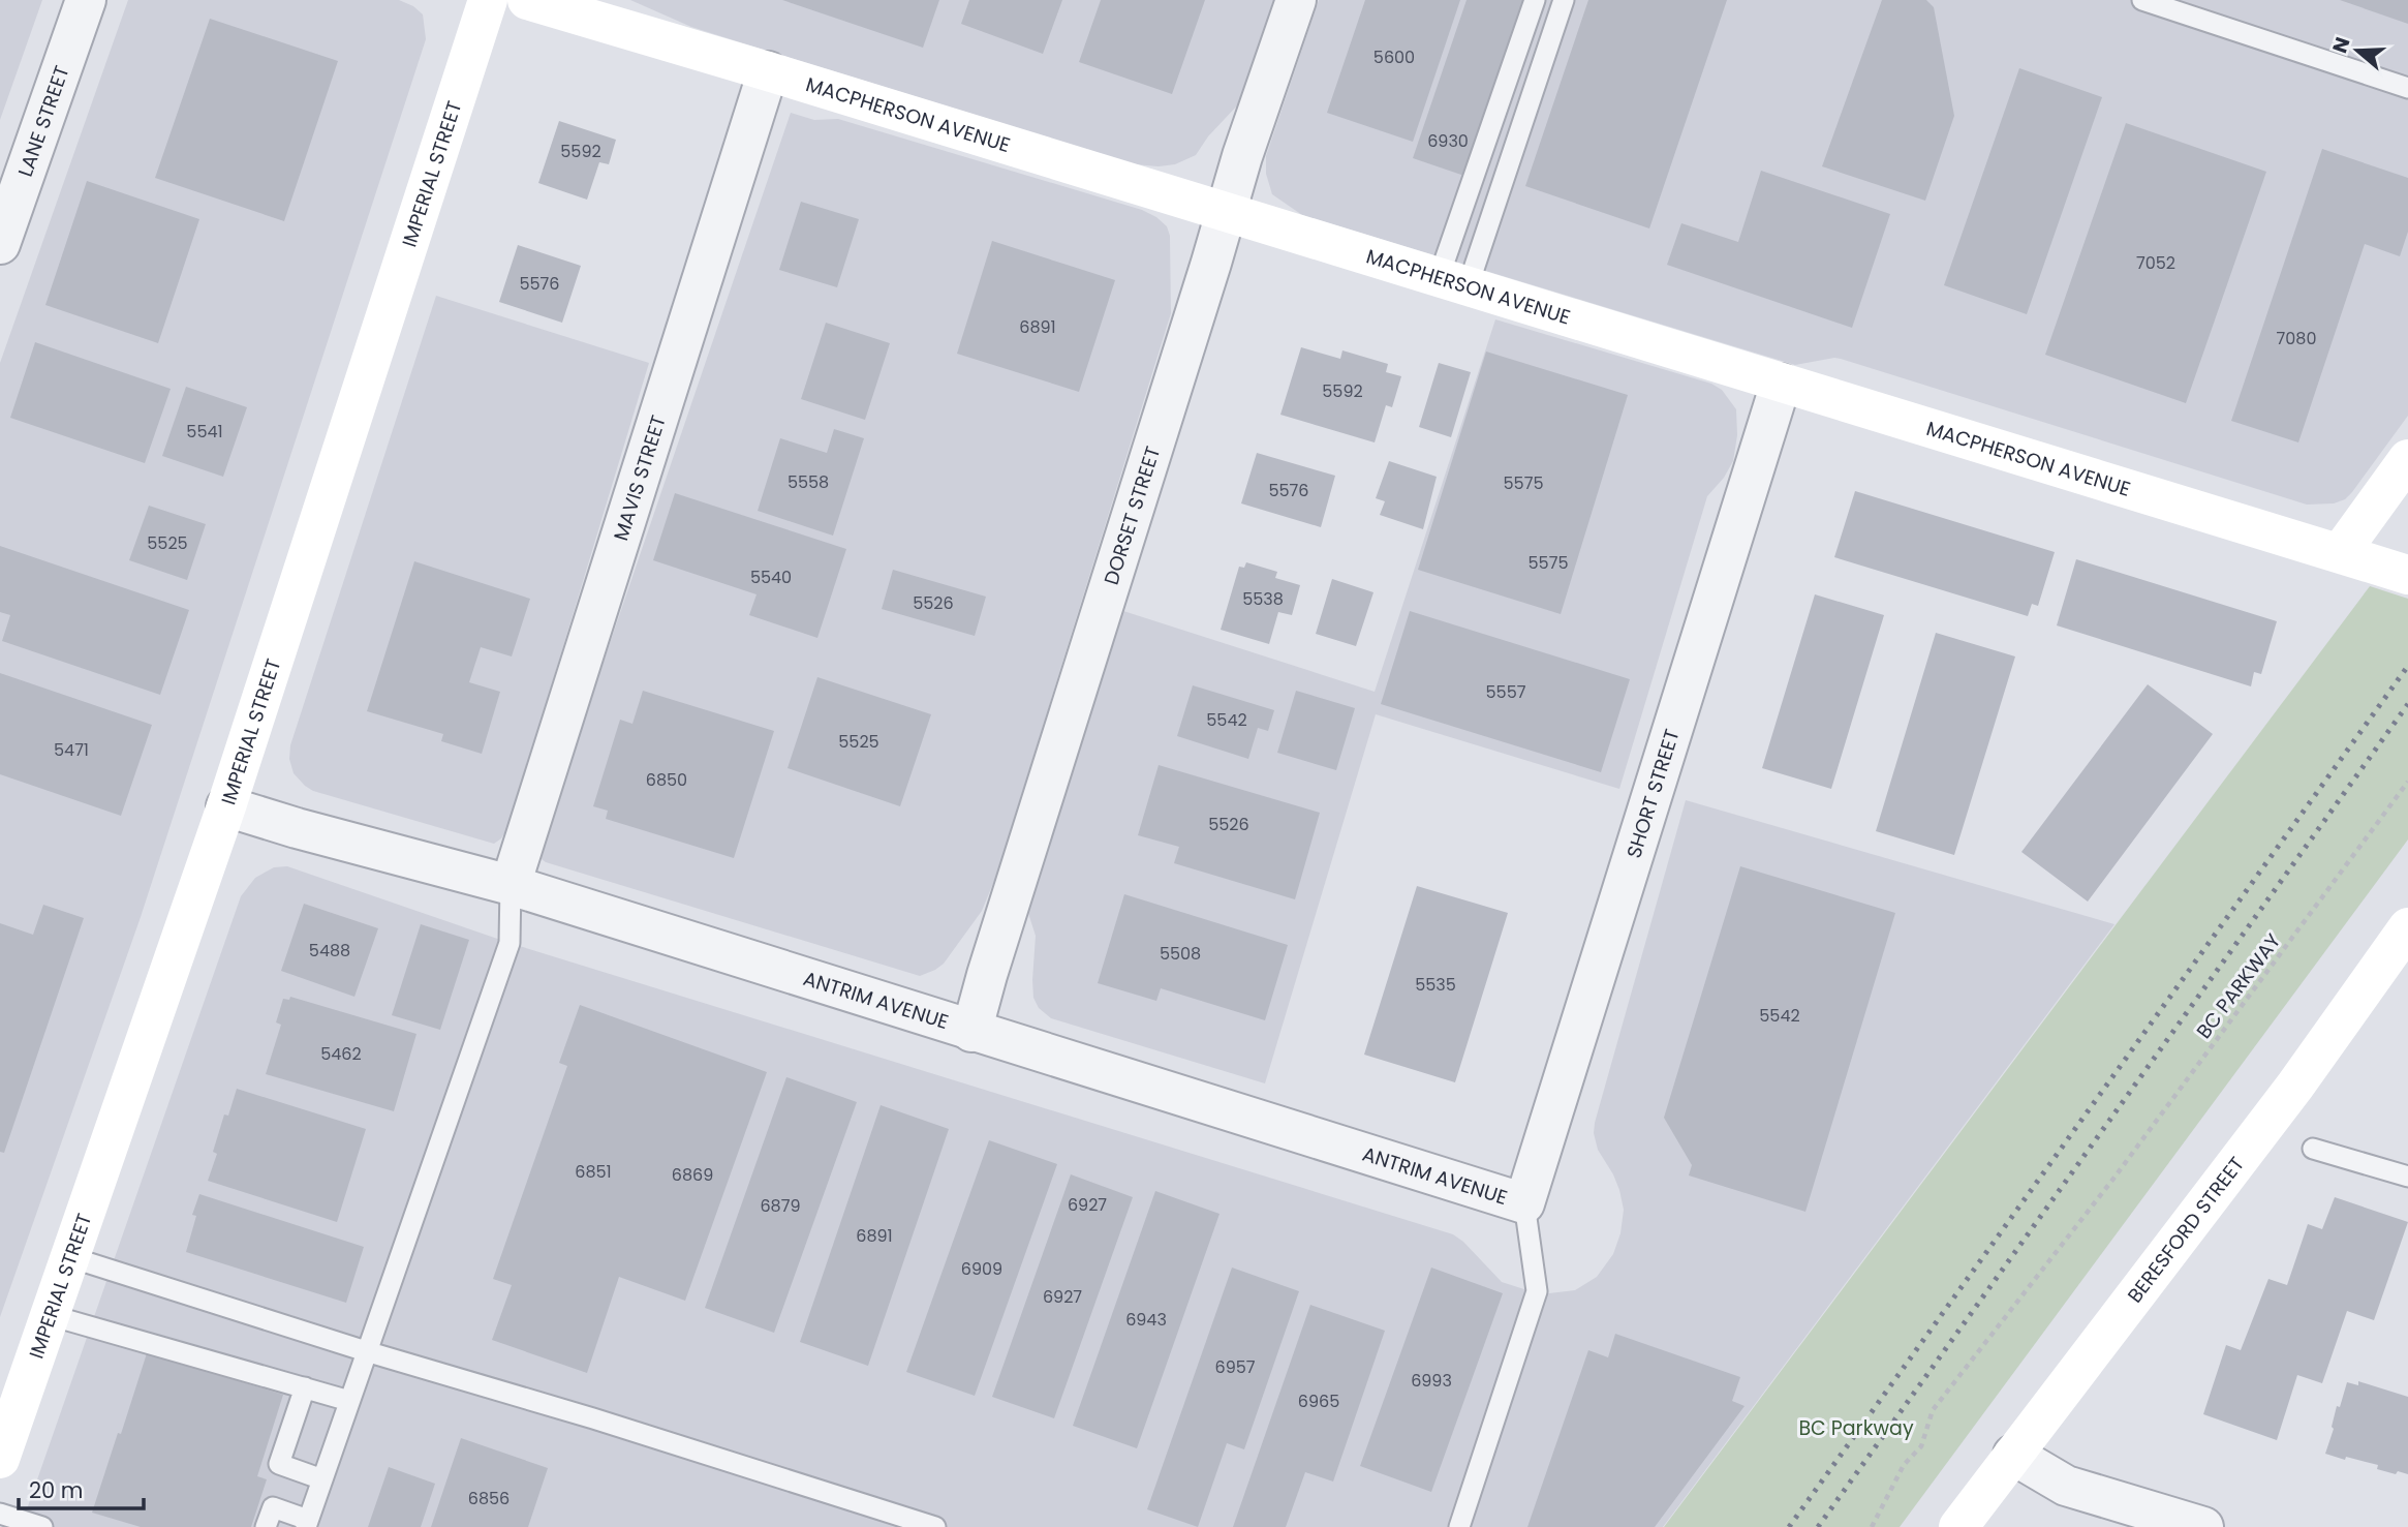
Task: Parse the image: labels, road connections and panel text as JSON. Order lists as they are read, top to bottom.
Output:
{
  "streets": {
    "street": [
      "MACPHERSON AVENUE",
      "LANE STREET",
      "IMPERIAL STREET",
      "MAVIS STREET",
      "DORSET STREET",
      "SHORT STREET",
      "ANTRIM AVENUE",
      "BERESFORD STREET"
    ],
    "path": ["BC PARKWAY"]
  },
  "crossings": [
    ["MACPHERSON AVENUE", "MAVIS STREET"],
    ["MACPHERSON AVENUE", "DORSET STREET"],
    ["MACPHERSON AVENUE", "SHORT STREET"],
    ["IMPERIAL STREET", "ANTRIM AVENUE"],
    ["MAVIS STREET", "ANTRIM AVENUE"],
    ["DORSET STREET", "ANTRIM AVENUE"],
    ["SHORT STREET", "ANTRIM AVENUE"]
  ],
  "parks": ["BC Parkway"],
  "house_numbers": [
    "5600",
    "6930",
    "5592",
    "7052",
    "5576",
    "6891",
    "7080",
    "5592",
    "5541",
    "5558",
    "5575",
    "5576",
    "5525",
    "5575",
    "5540",
    "5538",
    "5526",
    "5557",
    "5542",
    "5525",
    "5471",
    "6850",
    "5526",
    "5488",
    "5508",
    "5535",
    "5542",
    "5462",
    "6851",
    "6869",
    "6927",
    "6879",
    "6891",
    "6909",
    "6927",
    "6943",
    "6957",
    "6993",
    "6965",
    "6856"
  ],
  "scale_bar": "20 m",
  "north": "left"
}
